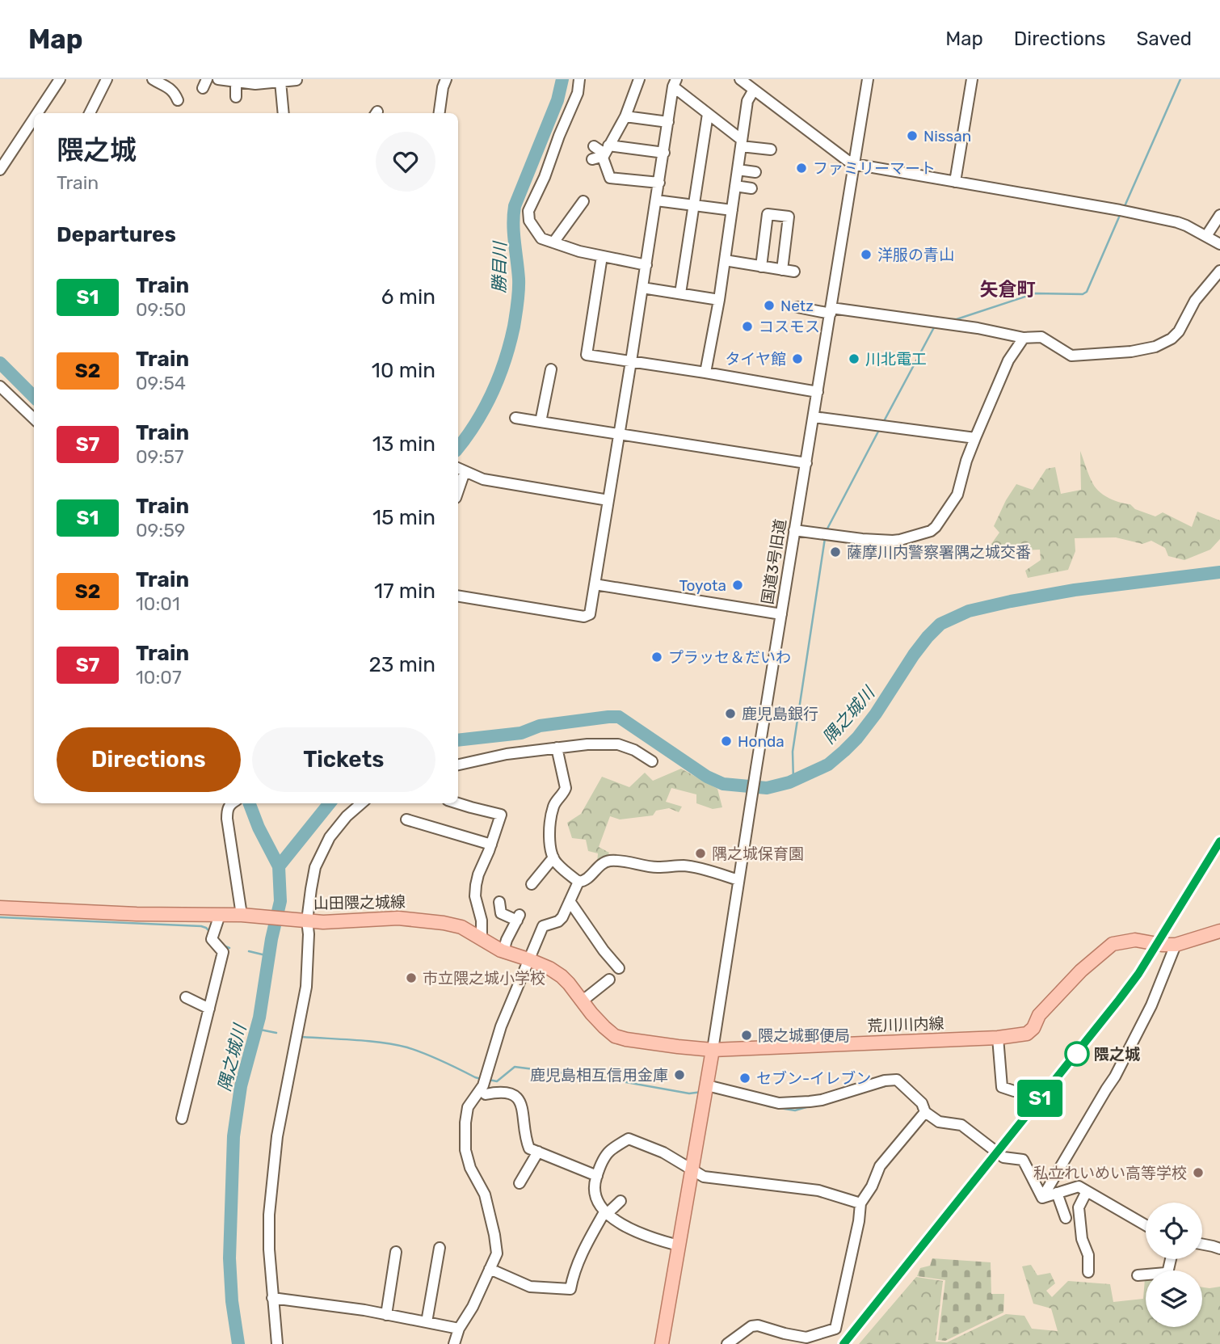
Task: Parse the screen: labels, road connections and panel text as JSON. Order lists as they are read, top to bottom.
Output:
{
  "streets": {
    "main road": ["山田隈之城線", "荒川川内線"],
    "street": ["国道3号旧道"]
  },
  "crossings": [
    ["国道3号旧道", "山田隈之城線"],
    ["国道3号旧道", "荒川川内線"],
    ["山田隈之城線", "荒川川内線"]
  ],
  "districts": ["矢倉町"],
  "water": ["勝目川", "隅之城川"],
  "places": [
    "Nissan",
    "ファミリーマート",
    "洋服の青山",
    "Netz",
    "コスモス",
    "タイヤ館",
    "川北電工",
    "薩摩川内警察署隅之城交番",
    "Toyota",
    "プラッセ＆だいわ",
    "鹿児島銀行",
    "Honda",
    "隅之城保育園",
    "市立隈之城小学校",
    "隈之城郵便局",
    "隈之城",
    "鹿児島相互信用金庫",
    "セブン-イレブン",
    "私立れいめい高等学校"
  ],
  "page": {
    "header": "Map",
    "nav": ["Map", "Directions", "Saved"],
    "on_map": "S1",
    "heading": [
      ["隈之城", "Train"],
      "Departures"
    ],
    "list": [
      {
        "mark": "S1",
        "name": "Train",
        "note": "09:50",
        "value": "6 min"
      },
      {
        "mark": "S2",
        "name": "Train",
        "note": "09:54",
        "value": "10 min"
      },
      {
        "mark": "S7",
        "name": "Train",
        "note": "09:57",
        "value": "13 min"
      },
      {
        "mark": "S1",
        "name": "Train",
        "note": "09:59",
        "value": "15 min"
      },
      {
        "mark": "S2",
        "name": "Train",
        "note": "10:01",
        "value": "17 min"
      },
      {
        "mark": "S7",
        "name": "Train",
        "note": "10:07",
        "value": "23 min"
      }
    ],
    "buttons": ["Directions", "Tickets"]
  }
}
